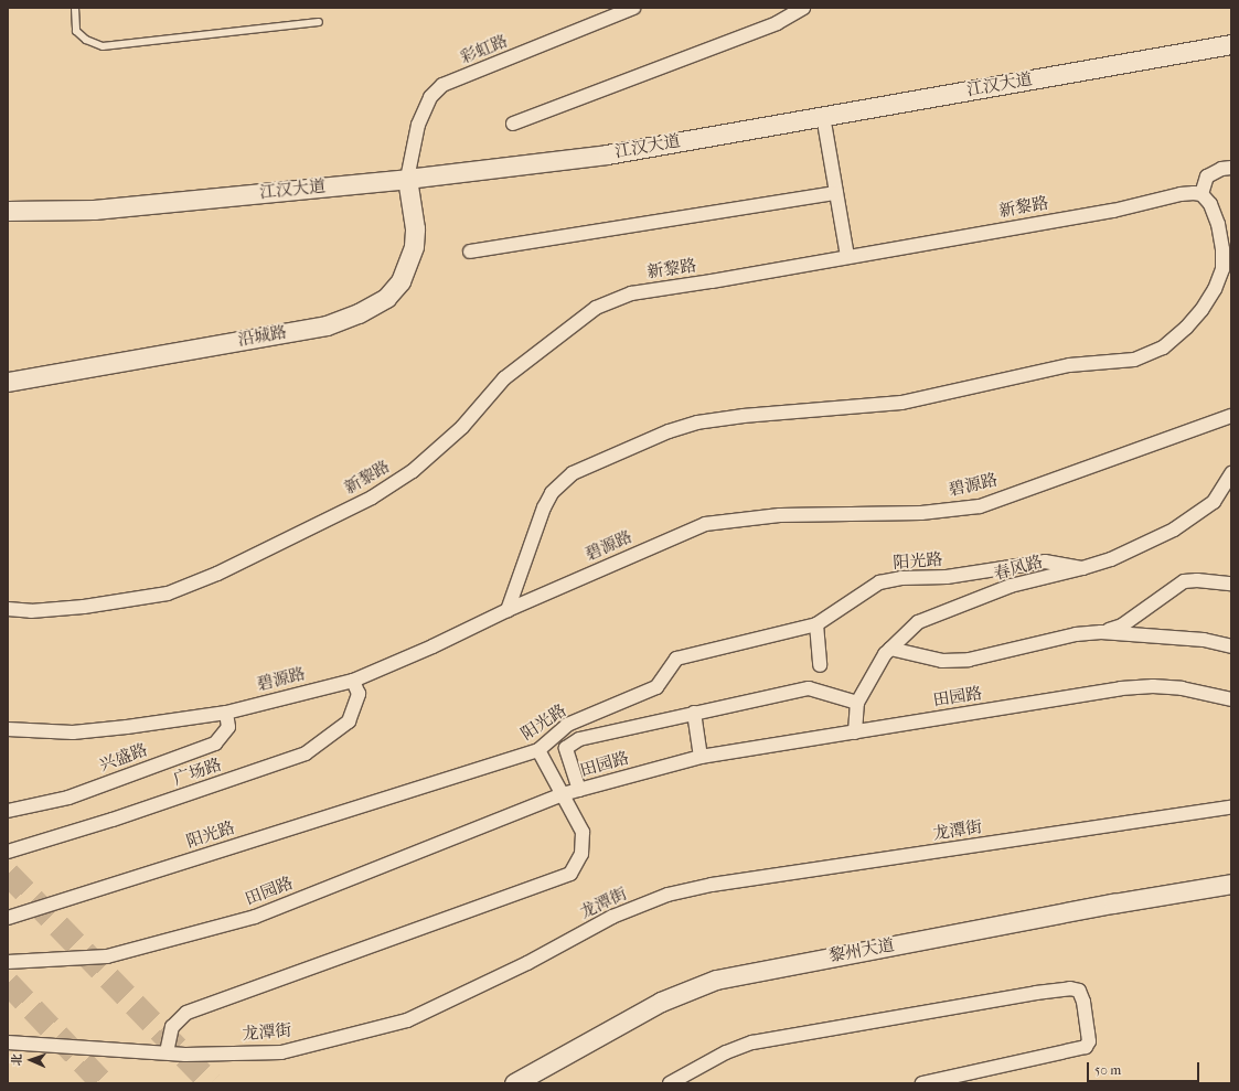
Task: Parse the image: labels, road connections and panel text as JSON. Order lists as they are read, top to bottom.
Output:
{
  "streets": {
    "main road": ["江汉大道", "沿城路", "黎州大道"],
    "street": [
      "彩虹路",
      "新黎路",
      "碧源路",
      "阳光路",
      "春风路",
      "田园路",
      "兴盛路",
      "广场路",
      "龙潭街"
    ]
  },
  "crossings": [
    ["彩虹路", "江汉大道"],
    ["彩虹路", "沿城路"],
    ["江汉大道", "沿城路"],
    ["碧源路", "兴盛路"],
    ["碧源路", "广场路"],
    ["阳光路", "春风路"],
    ["春风路", "田园路"]
  ],
  "scale_bar": "50 m",
  "north": "left"
}
